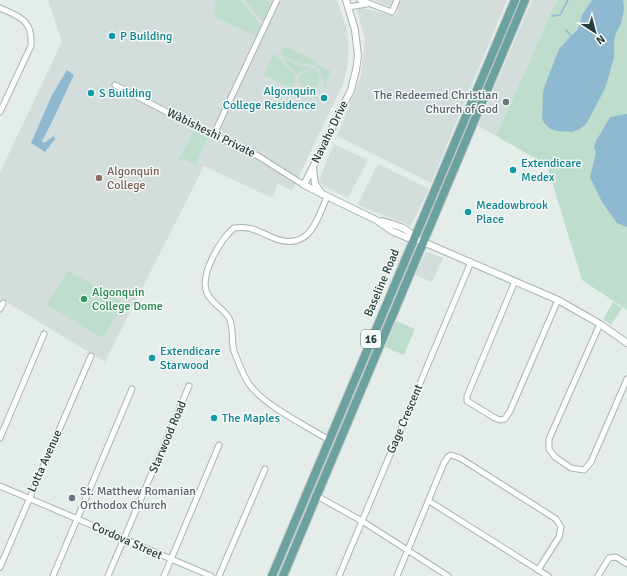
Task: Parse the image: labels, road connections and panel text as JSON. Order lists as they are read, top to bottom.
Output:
{
  "streets": {
    "main road": ["Baseline Road", "16"],
    "street": [
      "Navaho Drive",
      "Wàbisheshì Private",
      "Gage Crescent",
      "Starwood Road",
      "Lotta Avenue",
      "Cordova Street"
    ]
  },
  "crossings": [
    ["Navaho Drive", "Wàbisheshì Private"],
    ["Starwood Road", "Cordova Street"],
    ["Lotta Avenue", "Cordova Street"]
  ],
  "places": [
    "P Building",
    "S Building",
    "Algonquin College Residence",
    "The Redeemed Christian Church of God",
    "Extendicare Medex",
    "Algonquin College",
    "Meadowbrook Place",
    "Algonquin College Dome",
    "Extendicare Starwood",
    "The Maples",
    "St. Matthew Romanian Orthodox Church"
  ],
  "north": "bottom right"
}
